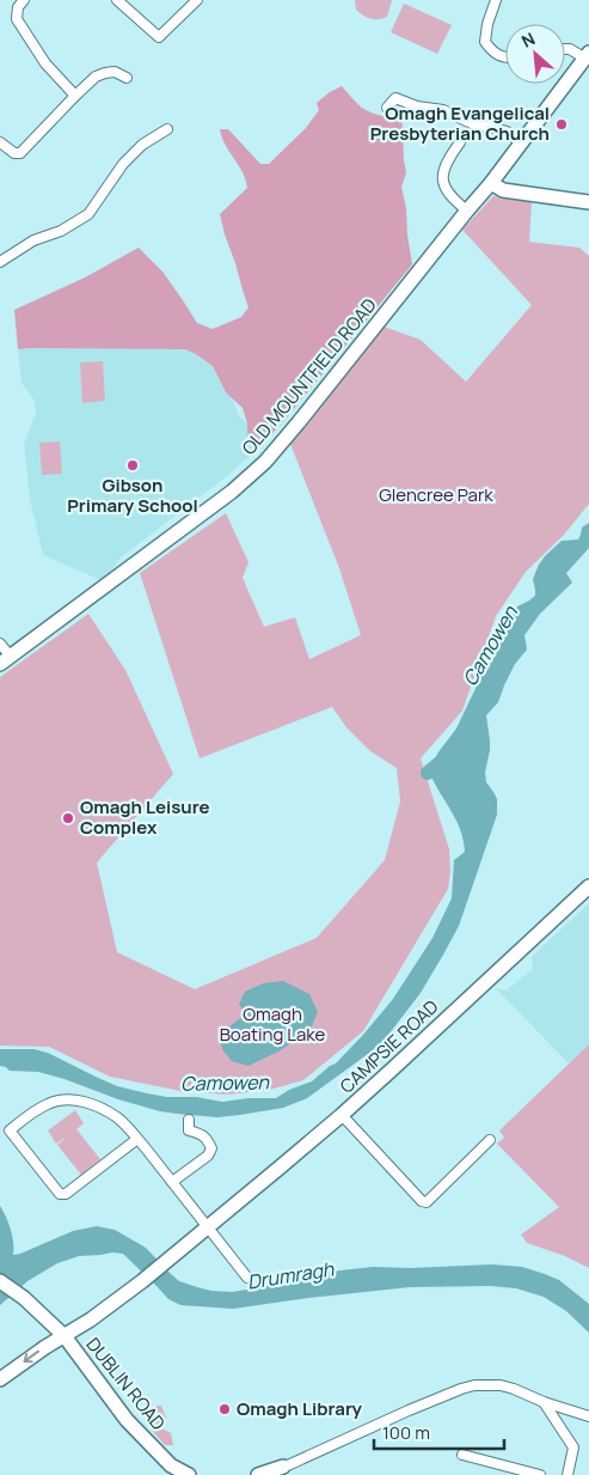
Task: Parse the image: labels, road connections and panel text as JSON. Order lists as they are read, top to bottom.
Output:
{
  "streets": {
    "street": ["OLD MOUNTFIELD ROAD", "CAMPSIE ROAD", "DUBLIN ROAD"]
  },
  "crossings": [
    ["CAMPSIE ROAD", "DUBLIN ROAD"]
  ],
  "water": ["Camowen", "Drumragh"],
  "parks": ["Glencree Park", "Omagh Boating Lake"],
  "places": [
    "Omagh Evangelical Presbyterian Church",
    "Gibson Primary School",
    "Omagh Leisure Complex",
    "Omagh Library"
  ],
  "scale_bar": "100 m",
  "north": "top left"
}
